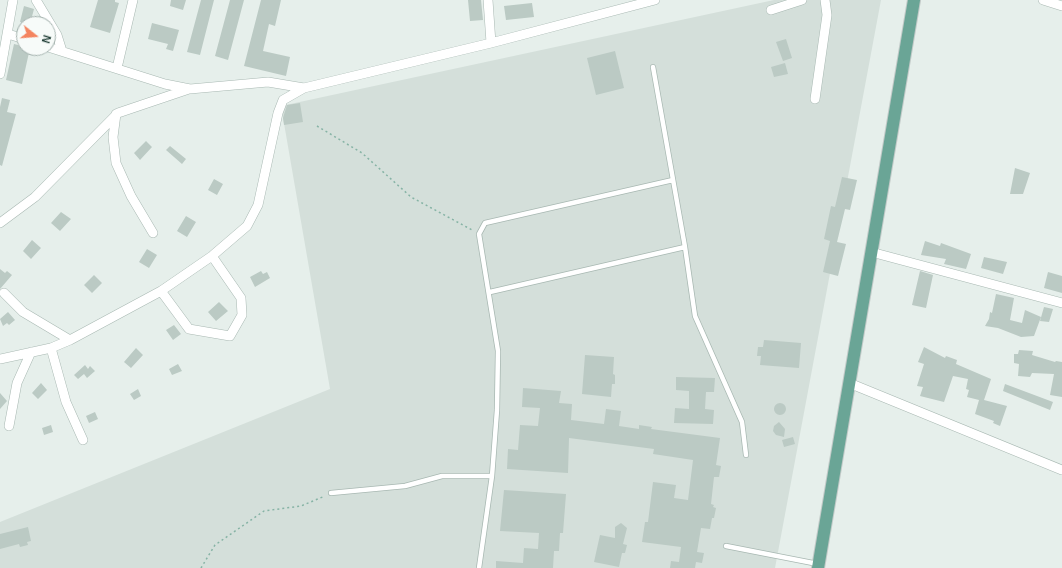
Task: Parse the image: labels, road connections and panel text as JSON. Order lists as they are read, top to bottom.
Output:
{
  "north": "right"
}
